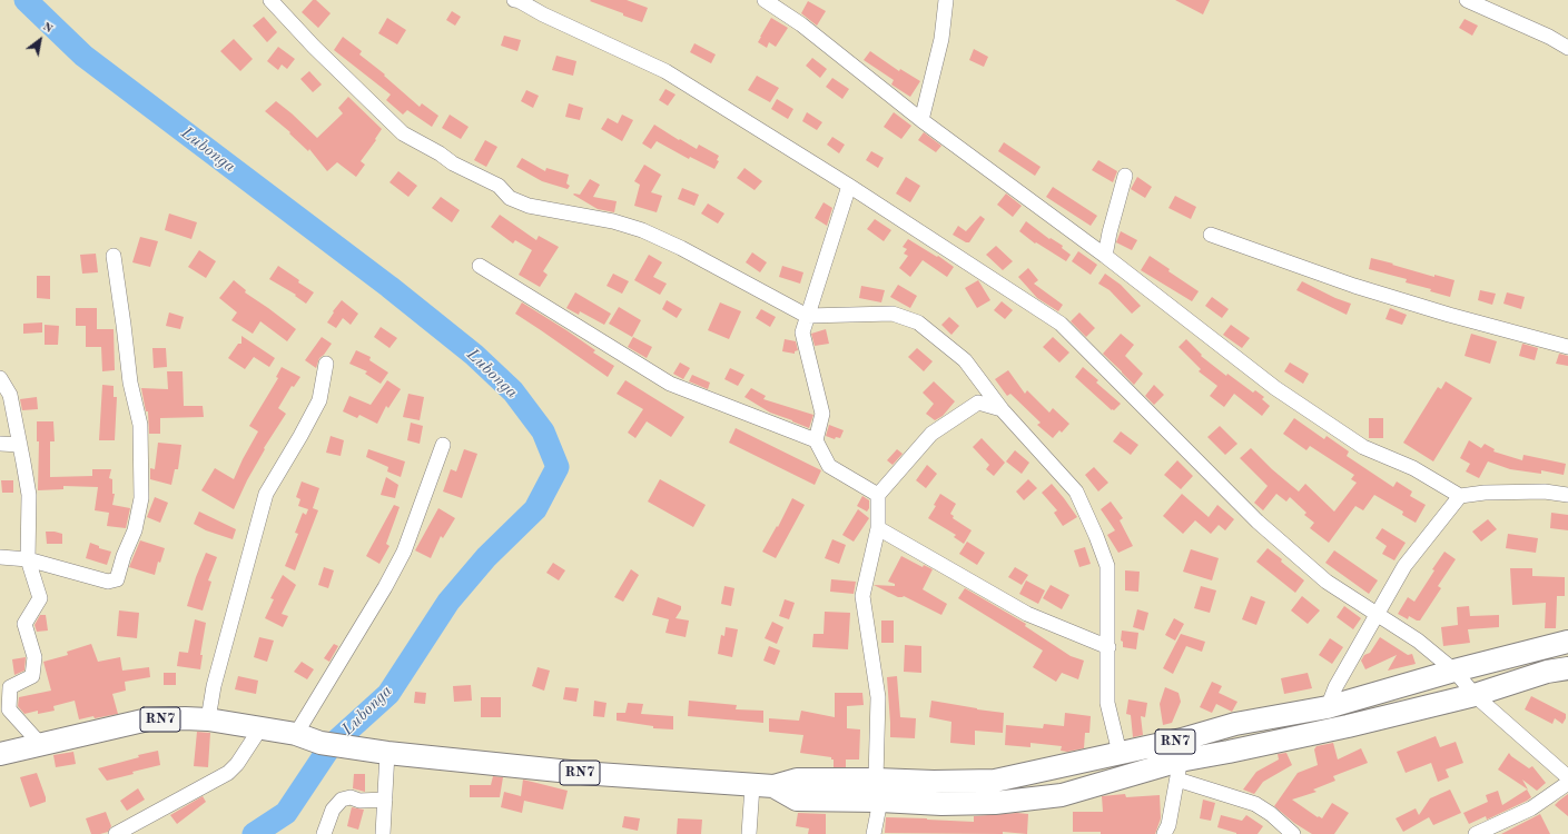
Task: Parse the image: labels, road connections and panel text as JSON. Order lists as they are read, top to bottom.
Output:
{
  "streets": {
    "main road": ["RN7"]
  },
  "water": ["Lubonga"],
  "north": "top right"
}
